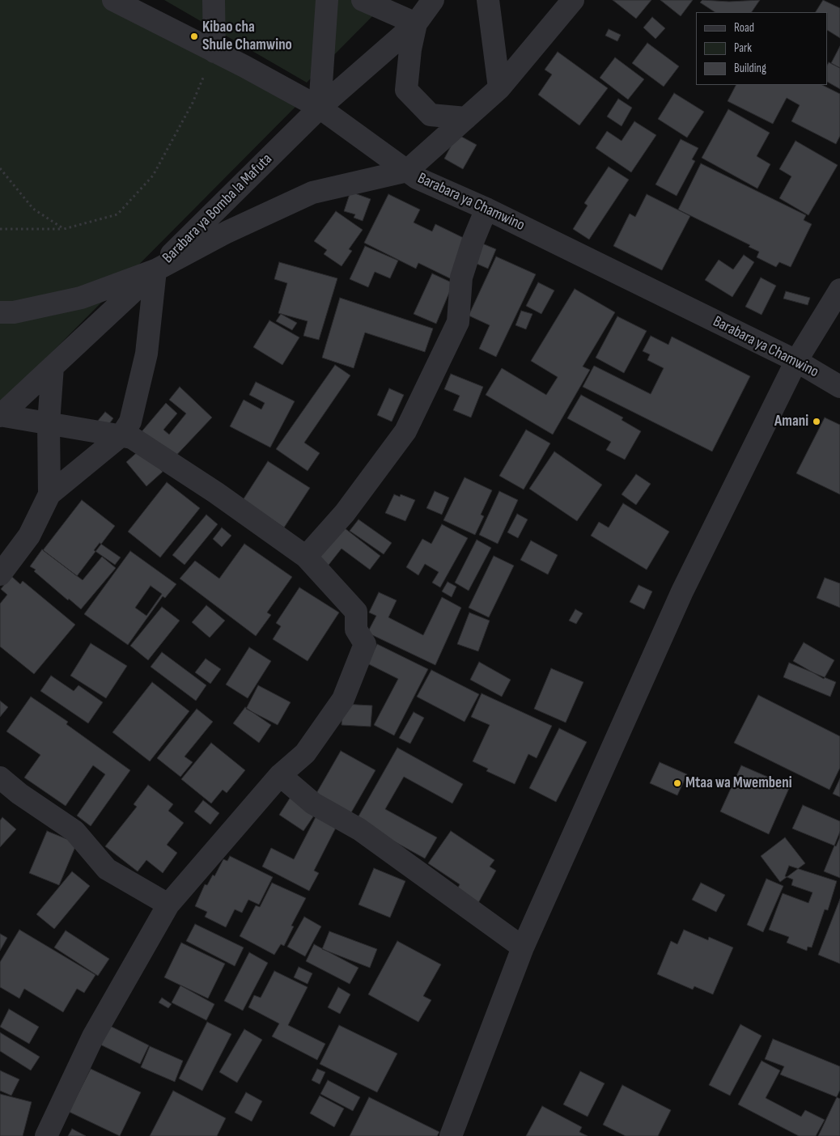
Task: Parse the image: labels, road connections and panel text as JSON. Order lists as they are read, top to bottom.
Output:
{
  "streets": {
    "street": ["Barabara ya Chamwino", "Barabara ya Bomba la Mafuta"]
  },
  "crossings": [
    ["Barabara ya Chamwino", "Barabara ya Bomba la Mafuta"]
  ],
  "places": ["Kibao cha Shule Chamwino", "Amani", "Mtaa wa Mwembeni"],
  "legend": ["Road", "Park", "Building"]
}
